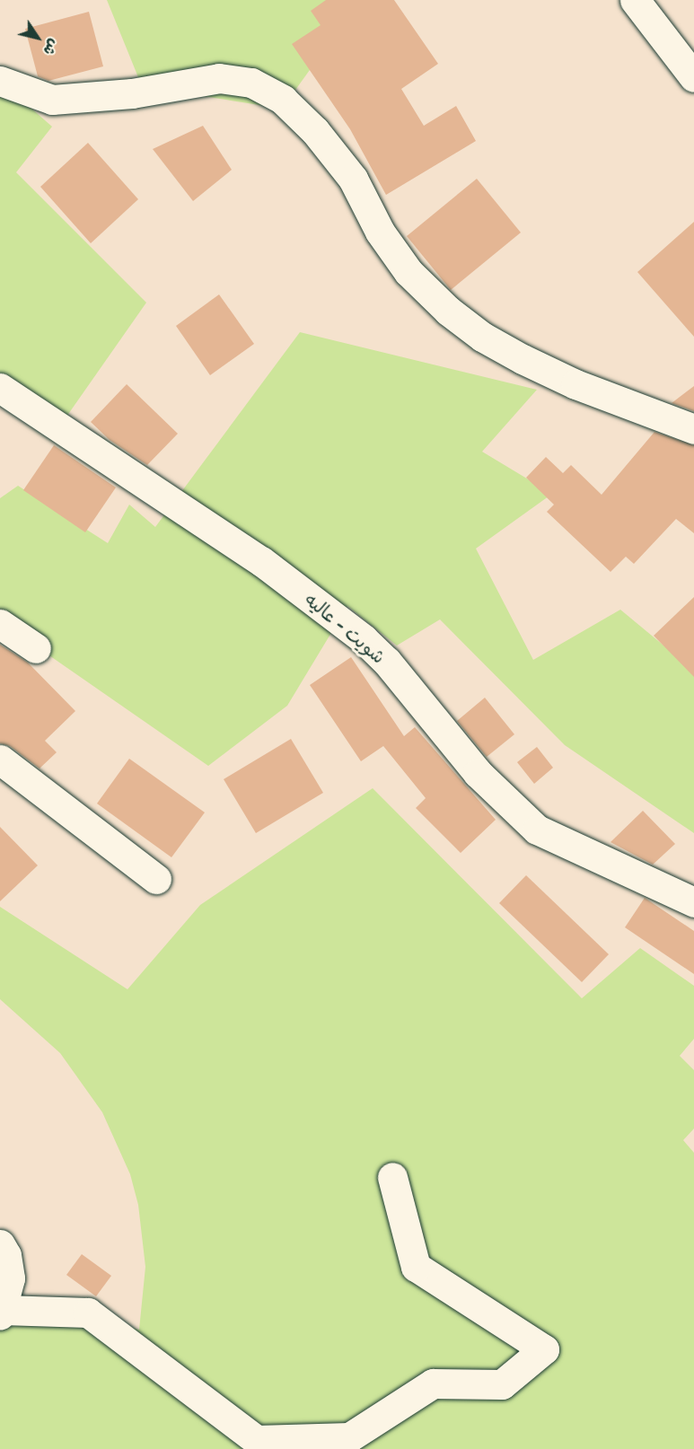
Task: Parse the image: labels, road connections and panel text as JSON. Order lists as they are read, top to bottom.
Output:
{
  "streets": {
    "street": ["شويت - عاليه"]
  },
  "north": "bottom right"
}
